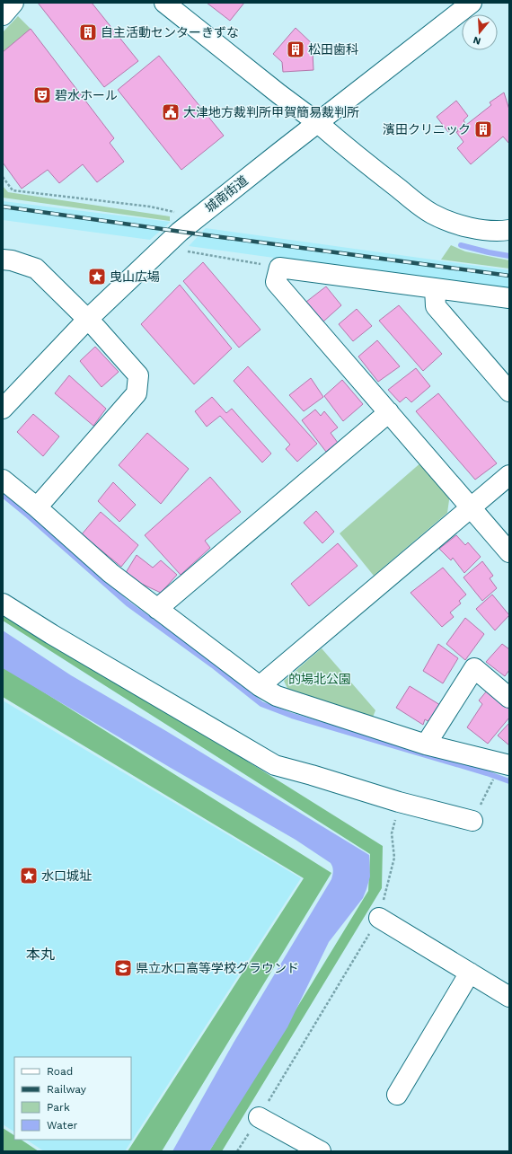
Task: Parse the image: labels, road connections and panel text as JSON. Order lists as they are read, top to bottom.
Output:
{
  "streets": {
    "street": ["城南街道"]
  },
  "districts": ["本丸"],
  "parks": ["的場北公園"],
  "places": {
    "building": ["自主活動センターきずな", "松田歯科", "濱田クリニック"],
    "theatre": ["碧水ホール"],
    "public building": ["大津地方裁判所甲賀簡易裁判所"],
    "place": ["曳山広場", "水口城址"],
    "school or university": ["県立水口高等学校グラウンド"]
  },
  "legend": [
    "Road",
    "Railway",
    "Park",
    "Water"
  ],
  "north": "bottom"
}
